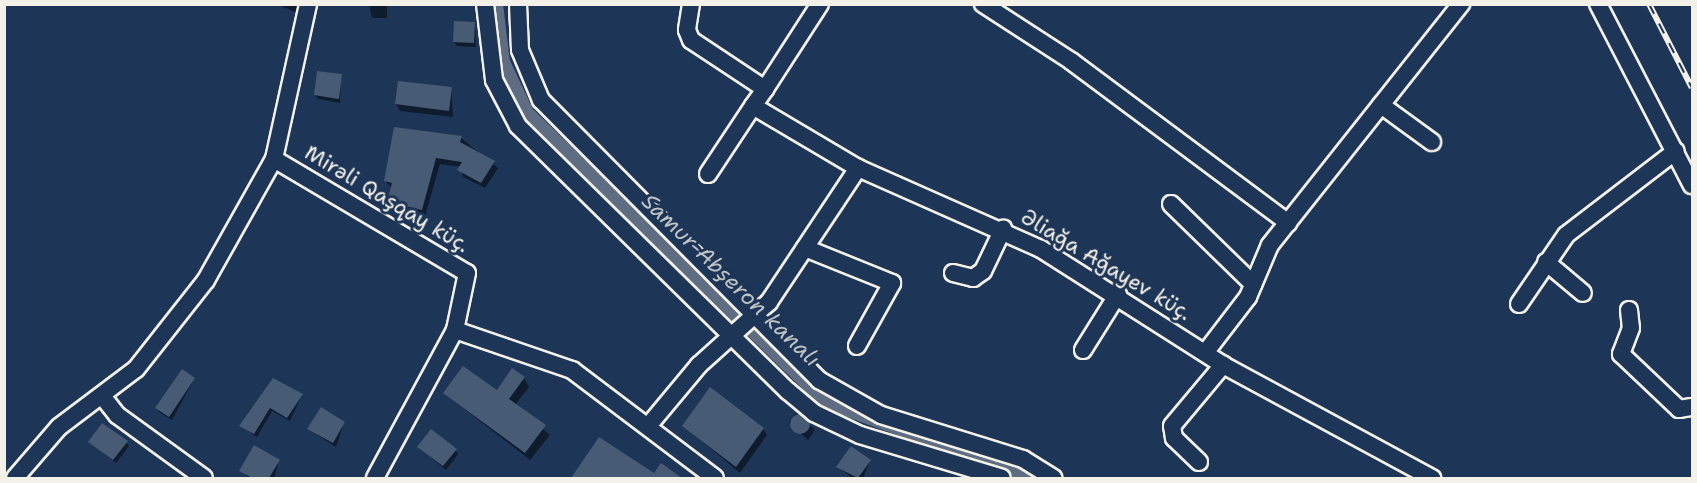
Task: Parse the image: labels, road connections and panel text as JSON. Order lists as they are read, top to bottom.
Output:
{
  "streets": {
    "street": ["Mirəli Qaşqay küç.", "Əliağa Ağayev küç."]
  },
  "water": ["Samur-Abşeron kanalı"]
}
